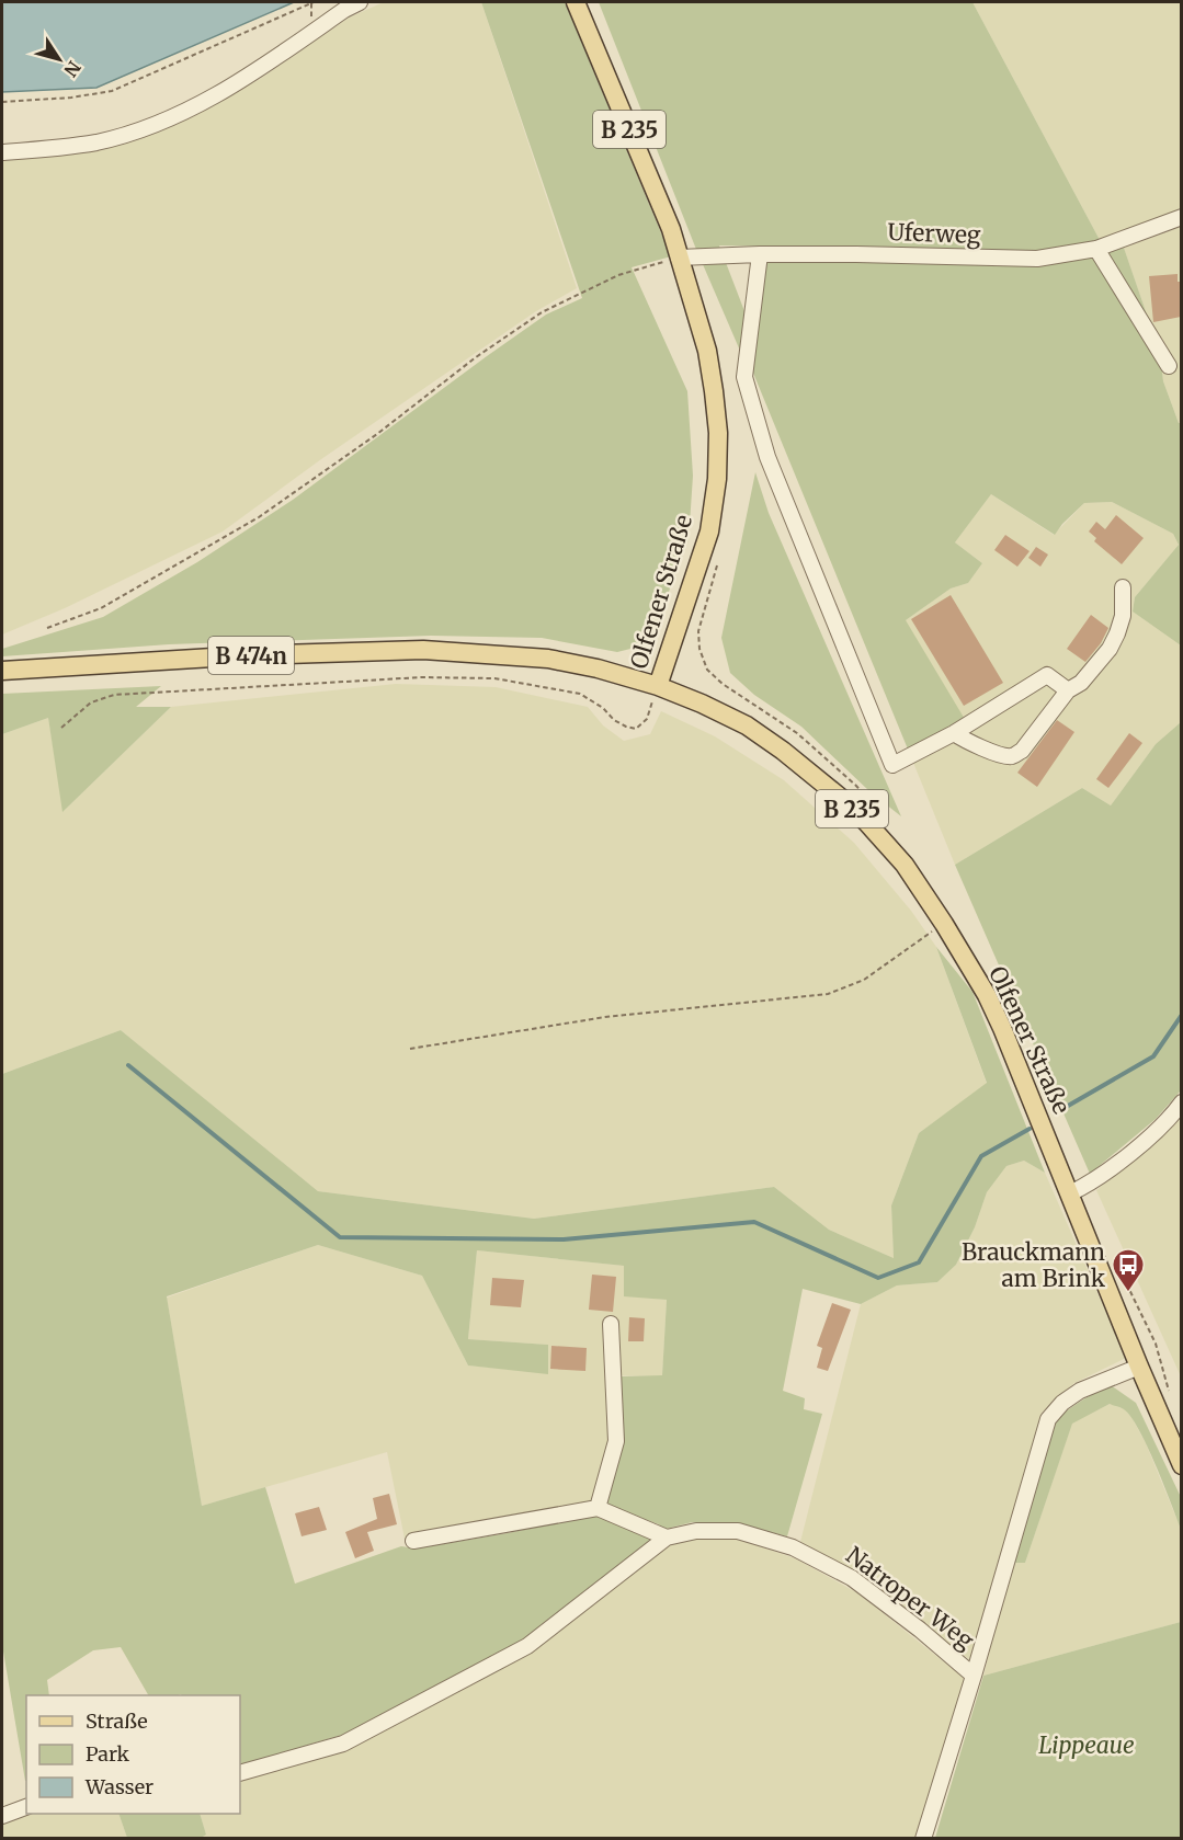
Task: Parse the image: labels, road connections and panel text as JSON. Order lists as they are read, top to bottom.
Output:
{
  "streets": {
    "main road": ["B 235", "Olfener Straße", "B 474n"],
    "street": ["Uferweg", "Natroper Weg"]
  },
  "crossings": [
    ["Uferweg", "Olfener Straße"],
    ["Olfener Straße", "B 474n"],
    ["Olfener Straße", "Natroper Weg"]
  ],
  "parks": ["Lippeaue"],
  "places": {
    "bus stop": ["Brauckmann am Brink"]
  },
  "legend": ["Straße", "Park", "Wasser"],
  "north": "bottom right"
}
